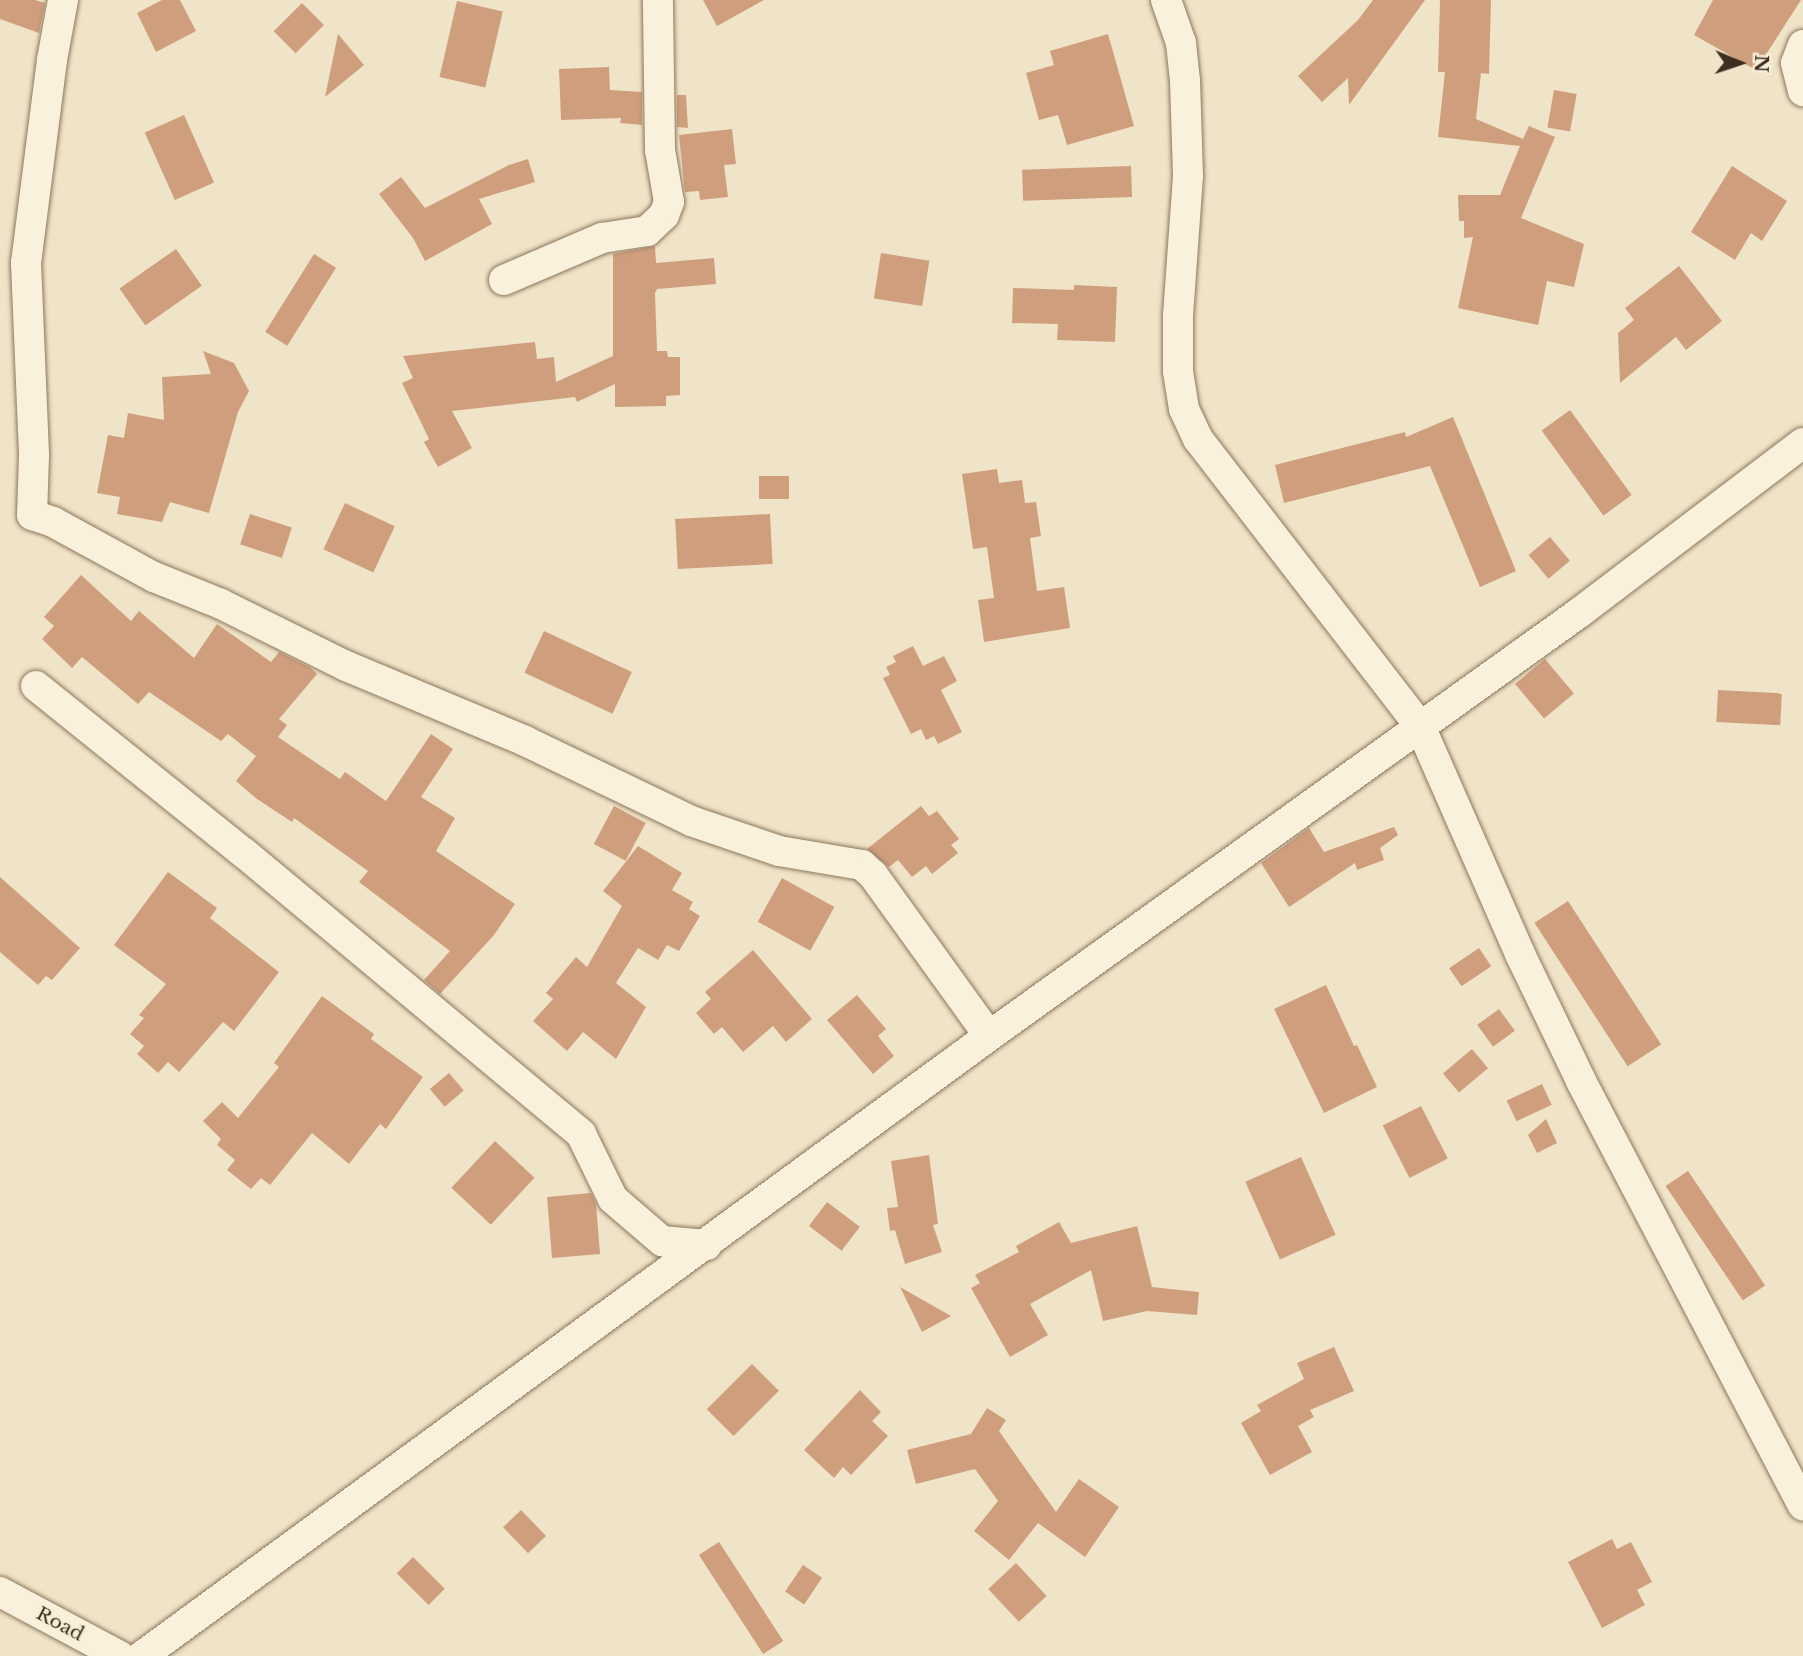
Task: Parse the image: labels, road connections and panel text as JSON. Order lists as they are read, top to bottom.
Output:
{
  "streets": {
    "street": ["Road"]
  },
  "north": "right"
}
